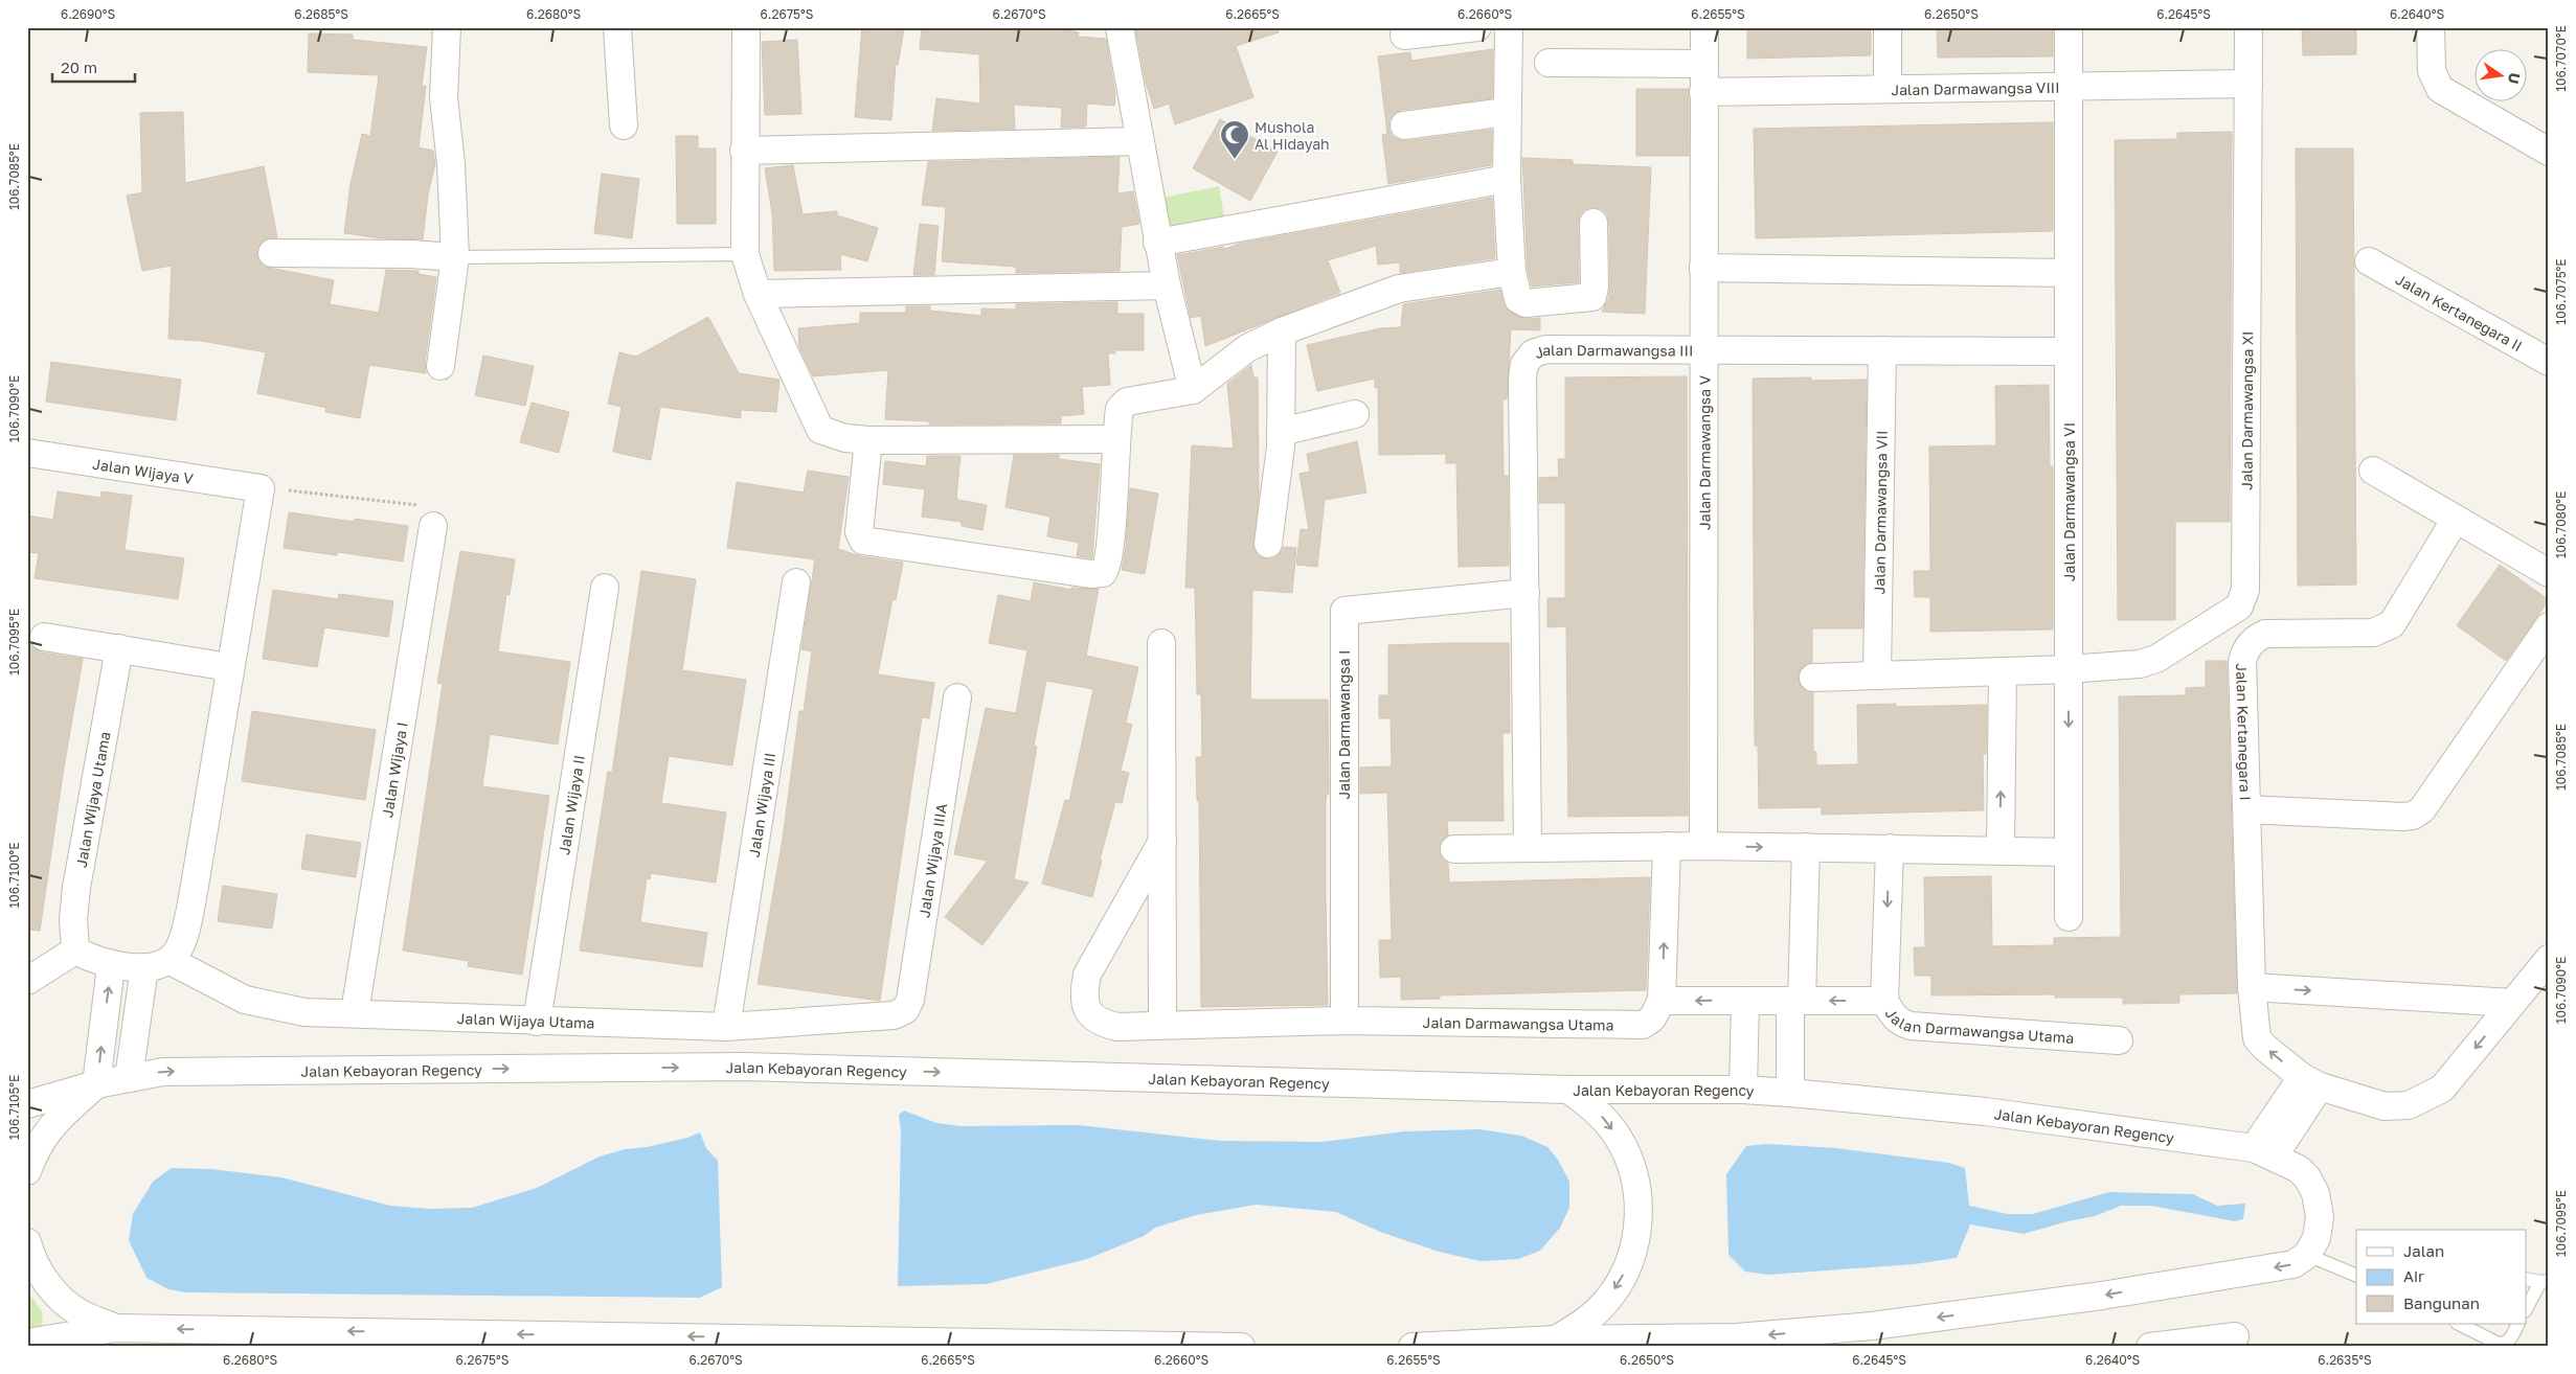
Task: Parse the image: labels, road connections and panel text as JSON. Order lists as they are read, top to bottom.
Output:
{
  "streets": {
    "street": [
      "Jalan Darmawangsa VIII",
      "Jalan Kertanegara II",
      "Jalan Darmawangsa III",
      "Jalan Darmawangsa XI",
      "Jalan Darmawangsa V",
      "Jalan Wijaya V",
      "Jalan Darmawangsa VI",
      "Jalan Darmawangsa VII",
      "Jalan Darmawangsa I",
      "Jalan Kertanegara I",
      "Jalan Wijaya I",
      "Jalan Wijaya Utama",
      "Jalan Wijaya II",
      "Jalan Wijaya III",
      "Jalan Wijaya IIIA",
      "Jalan Darmawangsa Utama",
      "Jalan Kebayoran Regency"
    ]
  },
  "crossings": [
    ["Jalan Darmawangsa VIII", "Jalan Darmawangsa XI"],
    ["Jalan Darmawangsa VIII", "Jalan Darmawangsa V"],
    ["Jalan Darmawangsa VIII", "Jalan Darmawangsa VI"],
    ["Jalan Darmawangsa III", "Jalan Darmawangsa V"],
    ["Jalan Darmawangsa III", "Jalan Darmawangsa VI"],
    ["Jalan Darmawangsa III", "Jalan Darmawangsa VII"],
    ["Jalan Darmawangsa III", "Jalan Darmawangsa I"],
    ["Jalan Darmawangsa XI", "Jalan Darmawangsa VI"],
    ["Jalan Darmawangsa I", "Jalan Darmawangsa Utama"],
    ["Jalan Wijaya I", "Jalan Wijaya Utama"],
    ["Jalan Wijaya Utama", "Jalan Wijaya II"],
    ["Jalan Wijaya Utama", "Jalan Wijaya III"],
    ["Jalan Wijaya Utama", "Jalan Wijaya IIIA"]
  ],
  "one_way": ["Jalan Kebayoran Regency"],
  "places": {
    "mosque": ["Mushola Al Hidayah"]
  },
  "legend": ["Jalan", "Air", "Bangunan"],
  "scale_bar": "20 m",
  "north": "right",
  "coordinates": [
    "6.2690°S",
    "6.2685°S",
    "6.2680°S",
    "6.2675°S",
    "6.2670°S",
    "6.2665°S",
    "6.2660°S",
    "6.2655°S",
    "6.2650°S",
    "6.2645°S",
    "6.2640°S",
    "106.7070°E",
    "106.7085°E",
    "106.7075°E",
    "106.7090°E",
    "106.7080°E",
    "106.7095°E",
    "106.7100°E",
    "106.7105°E",
    "6.2635°S"
  ]
}
